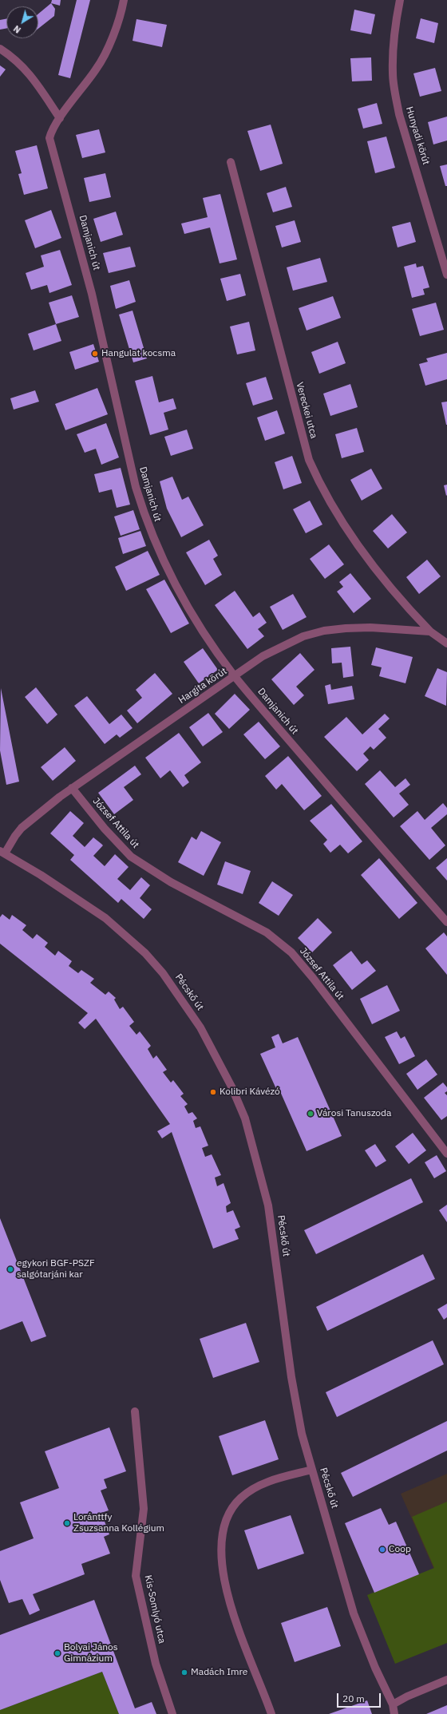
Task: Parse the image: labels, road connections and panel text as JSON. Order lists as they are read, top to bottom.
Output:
{
  "streets": {
    "street": [
      "Hunyadi körút",
      "Damjanich út",
      "Vereckei utca",
      "Hargita körút",
      "József Attila út",
      "Pécskő út",
      "Kis-Somlyó utca"
    ]
  },
  "crossings": [
    ["Damjanich út", "Hargita körút"],
    ["Vereckei utca", "Hargita körút"],
    ["Hargita körút", "József Attila út"],
    ["Hargita körút", "Pécskő út"]
  ],
  "places": [
    "Hangulat kocsma",
    "Kolibri Kávézó",
    "Városi Tanuszoda",
    "egykori BGF-PSZF salgótarjáni kar",
    "Loránttfy Zsuzsanna Kollégium",
    "Coop",
    "Bolyai János Gimnázium",
    "Madách Imre"
  ],
  "scale_bar": "20 m",
  "north": "bottom left"
}
